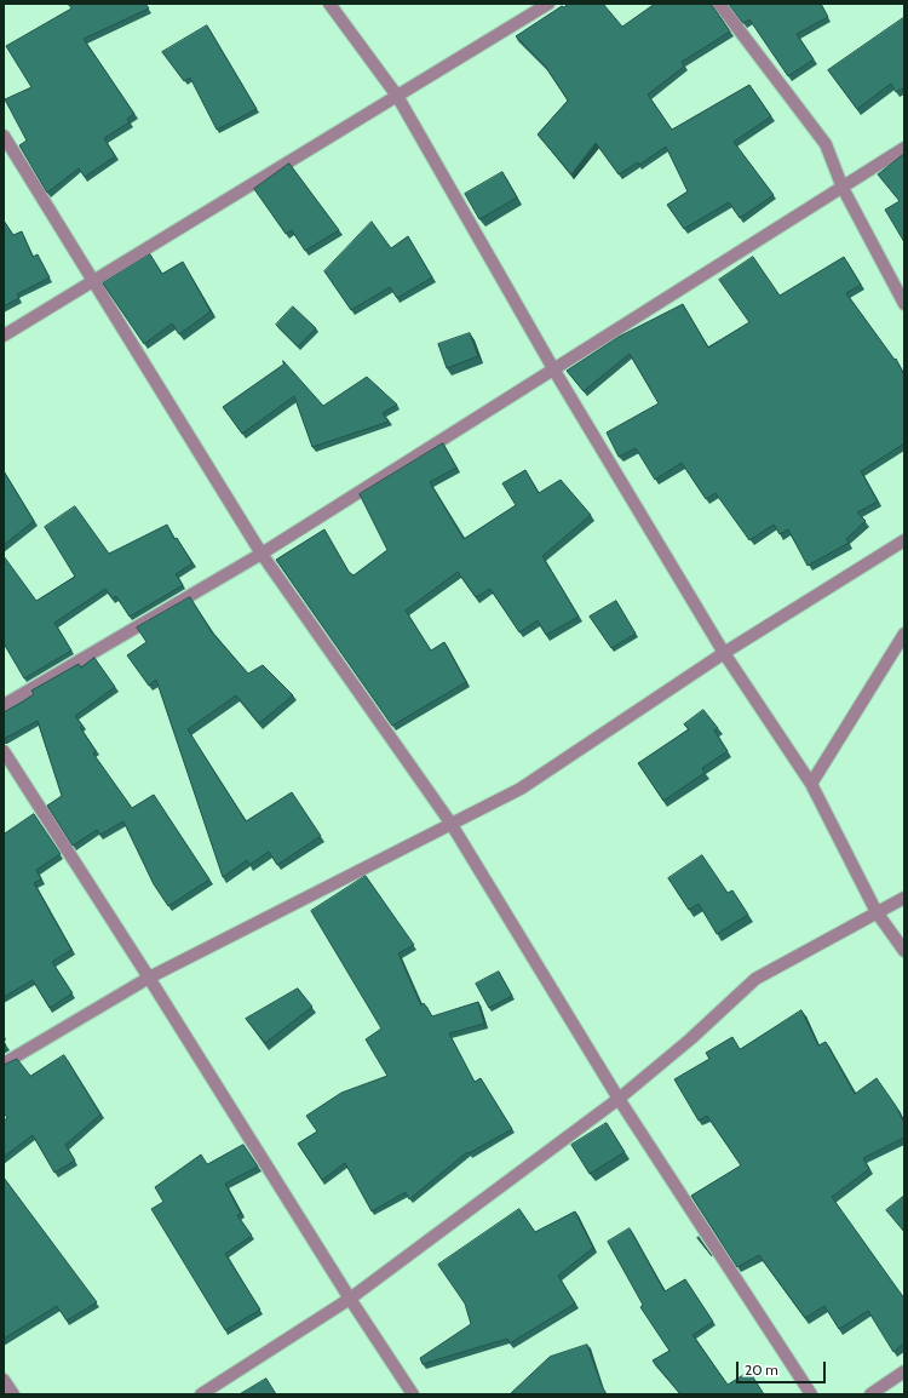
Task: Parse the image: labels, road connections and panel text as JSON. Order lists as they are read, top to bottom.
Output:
{
  "scale_bar": "20 m"
}
